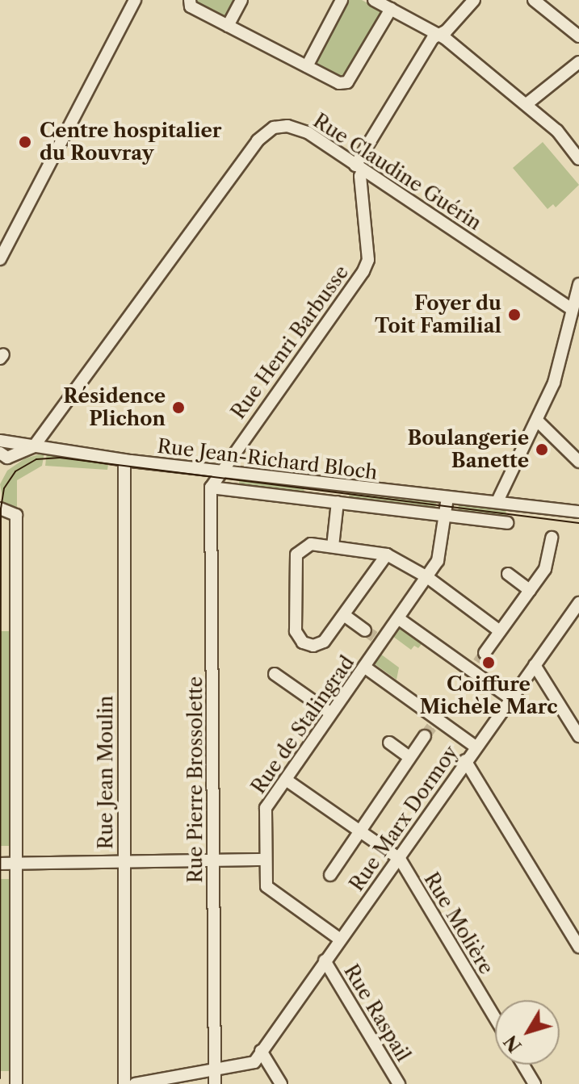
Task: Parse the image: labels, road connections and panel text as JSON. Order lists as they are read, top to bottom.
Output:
{
  "streets": {
    "street": [
      "Rue Claudine Guérin",
      "Rue Henri Barbusse",
      "Rue Jean-Richard Bloch",
      "Rue de Stalingrad",
      "Rue Jean Moulin",
      "Rue Pierre Brossolette",
      "Rue Marx Dormoy",
      "Rue Molière",
      "Rue Raspail"
    ]
  },
  "crossings": [
    ["Rue Claudine Guérin", "Rue Henri Barbusse"],
    ["Rue Claudine Guérin", "Rue Jean-Richard Bloch"],
    ["Rue Henri Barbusse", "Rue Jean-Richard Bloch"],
    ["Rue Henri Barbusse", "Rue Pierre Brossolette"],
    ["Rue Jean-Richard Bloch", "Rue de Stalingrad"],
    ["Rue Jean-Richard Bloch", "Rue Jean Moulin"],
    ["Rue Jean-Richard Bloch", "Rue Pierre Brossolette"],
    ["Rue de Stalingrad", "Rue Marx Dormoy"],
    ["Rue Marx Dormoy", "Rue Molière"],
    ["Rue Marx Dormoy", "Rue Raspail"]
  ],
  "places": [
    "Centre hospitalier du Rouvray",
    "Foyer du Toit Familial",
    "Résidence Plichon",
    "Boulangerie Banette",
    "Coiffure Michèle Marc"
  ],
  "north": "bottom left"
}
